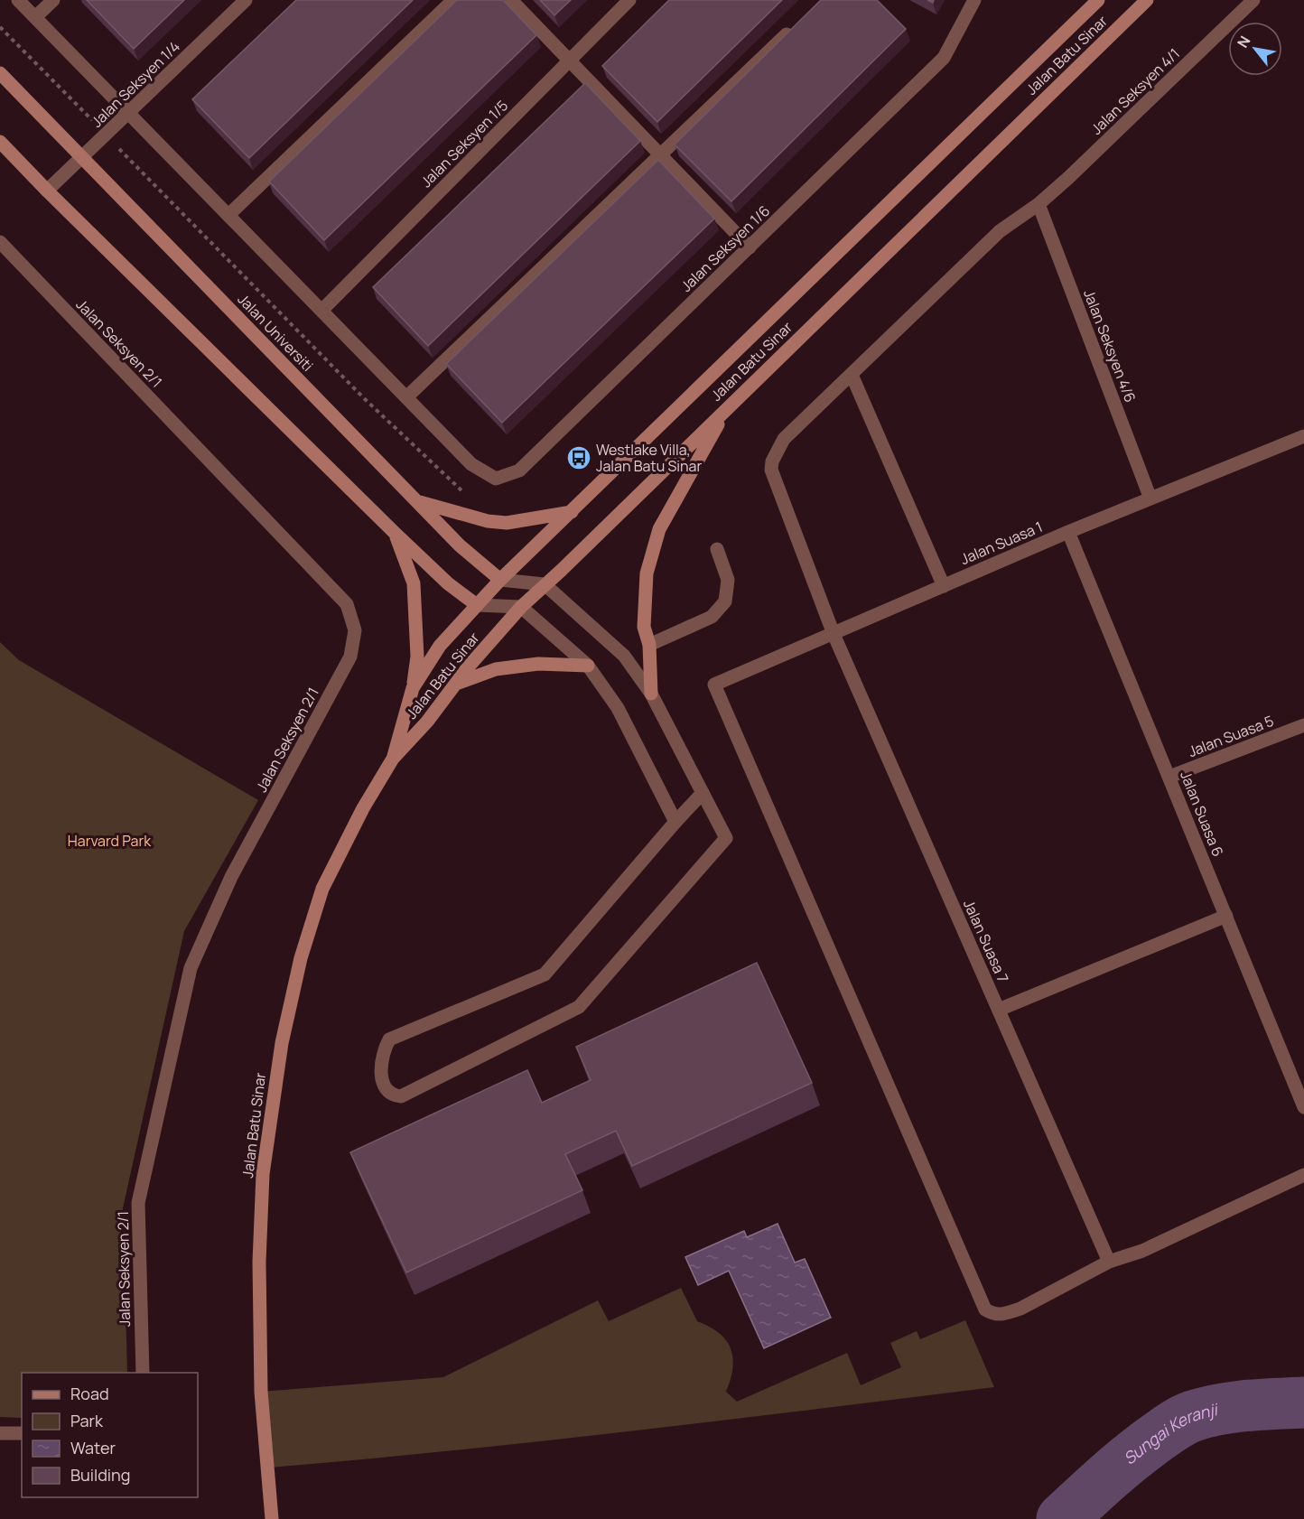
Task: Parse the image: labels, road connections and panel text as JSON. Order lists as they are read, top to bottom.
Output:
{
  "streets": {
    "street": [
      "Jalan Batu Sinar",
      "Jalan Seksyen 1/4",
      "Jalan Seksyen 4/1",
      "Jalan Seksyen 1/5",
      "Jalan Seksyen 1/6",
      "Jalan Universiti",
      "Jalan Seksyen 2/1",
      "Jalan Seksyen 4/6",
      "Jalan Suasa 1",
      "Jalan Suasa 5",
      "Jalan Suasa 6",
      "Jalan Suasa 7"
    ]
  },
  "crossings": [
    ["Jalan Batu Sinar", "Jalan Universiti"],
    ["Jalan Seksyen 1/4", "Jalan Seksyen 1/6"],
    ["Jalan Seksyen 1/4", "Jalan Universiti"],
    ["Jalan Seksyen 4/1", "Jalan Seksyen 4/6"],
    ["Jalan Seksyen 4/1", "Jalan Suasa 7"],
    ["Jalan Seksyen 1/5", "Jalan Seksyen 1/6"],
    ["Jalan Seksyen 4/6", "Jalan Suasa 1"],
    ["Jalan Suasa 1", "Jalan Suasa 6"],
    ["Jalan Suasa 1", "Jalan Suasa 7"],
    ["Jalan Suasa 5", "Jalan Suasa 6"]
  ],
  "water": ["Sungai Keranji"],
  "parks": ["Harvard Park"],
  "places": {
    "bus stop": ["Westlake Villa, Jalan Batu Sinar"]
  },
  "legend": [
    "Road",
    "Park",
    "Water",
    "Building"
  ],
  "north": "top left"
}
